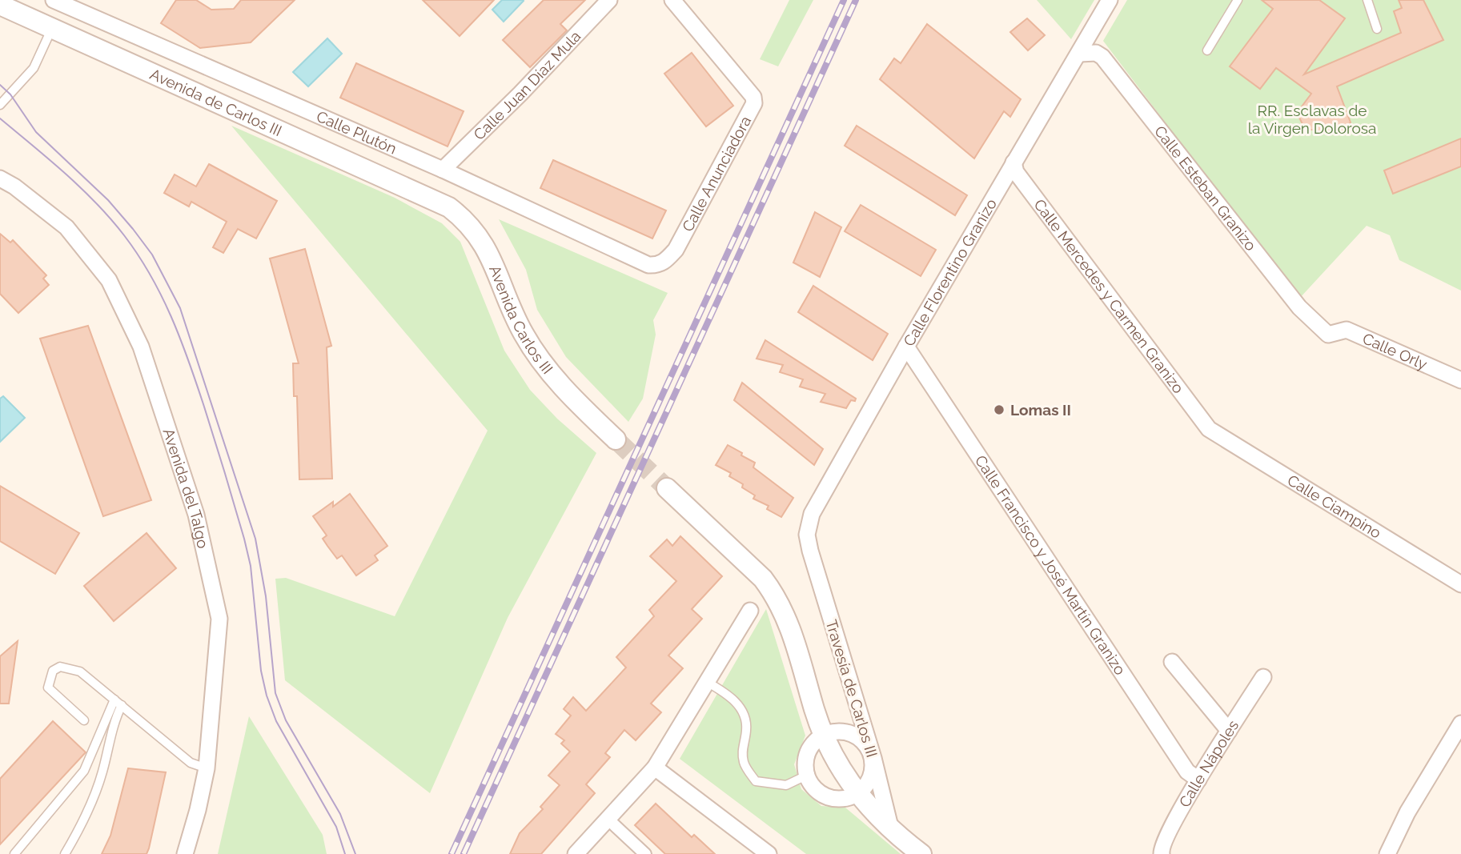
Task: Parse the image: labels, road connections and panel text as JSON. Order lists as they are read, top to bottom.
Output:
{
  "streets": {
    "street": [
      "Calle Juan Díaz Mula",
      "Avenida de Carlos III",
      "Calle Plutón",
      "Calle Anunciadora",
      "Calle Esteban Granizo",
      "Calle Florentino Granizo",
      "Calle Mercedes y Carmen Granizo",
      "Avenida Carlos III",
      "Calle Orly",
      "Avenida del Talgo",
      "Calle Ciampino",
      "Calle Francisco y José Martín Granizo",
      "Travesía de Carlos III",
      "Calle Nápoles"
    ]
  },
  "crossings": [
    ["Calle Juan Díaz Mula", "Calle Plutón"],
    ["Avenida de Carlos III", "Avenida Carlos III"],
    ["Calle Plutón", "Calle Anunciadora"],
    ["Calle Esteban Granizo", "Calle Florentino Granizo"],
    ["Calle Esteban Granizo", "Calle Orly"],
    ["Calle Florentino Granizo", "Calle Mercedes y Carmen Granizo"],
    ["Calle Florentino Granizo", "Calle Francisco y José Martín Granizo"],
    ["Calle Florentino Granizo", "Travesía de Carlos III"],
    ["Calle Mercedes y Carmen Granizo", "Calle Ciampino"],
    ["Calle Francisco y José Martín Granizo", "Calle Nápoles"]
  ],
  "parks": ["RR. Esclavas de la Virgen Dolorosa"],
  "places": ["Lomas II"]
}
